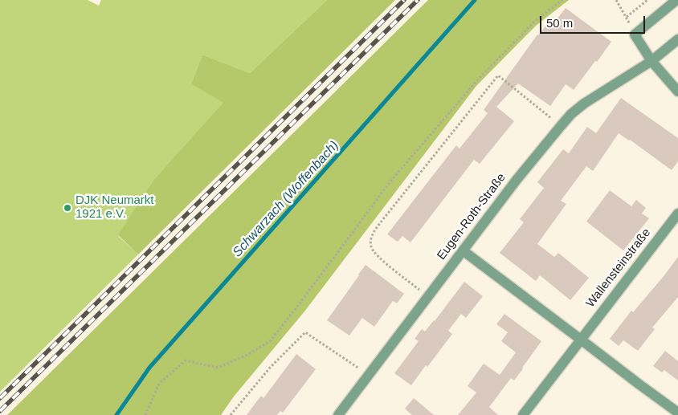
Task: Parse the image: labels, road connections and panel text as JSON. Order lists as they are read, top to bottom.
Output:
{
  "streets": {
    "street": ["Eugen-Roth-Straße", "Wallensteinstraße"]
  },
  "water": ["Schwarzach (Woffenbach)"],
  "places": ["DJK Neumarkt 1921 e.V."],
  "scale_bar": "50 m"
}
